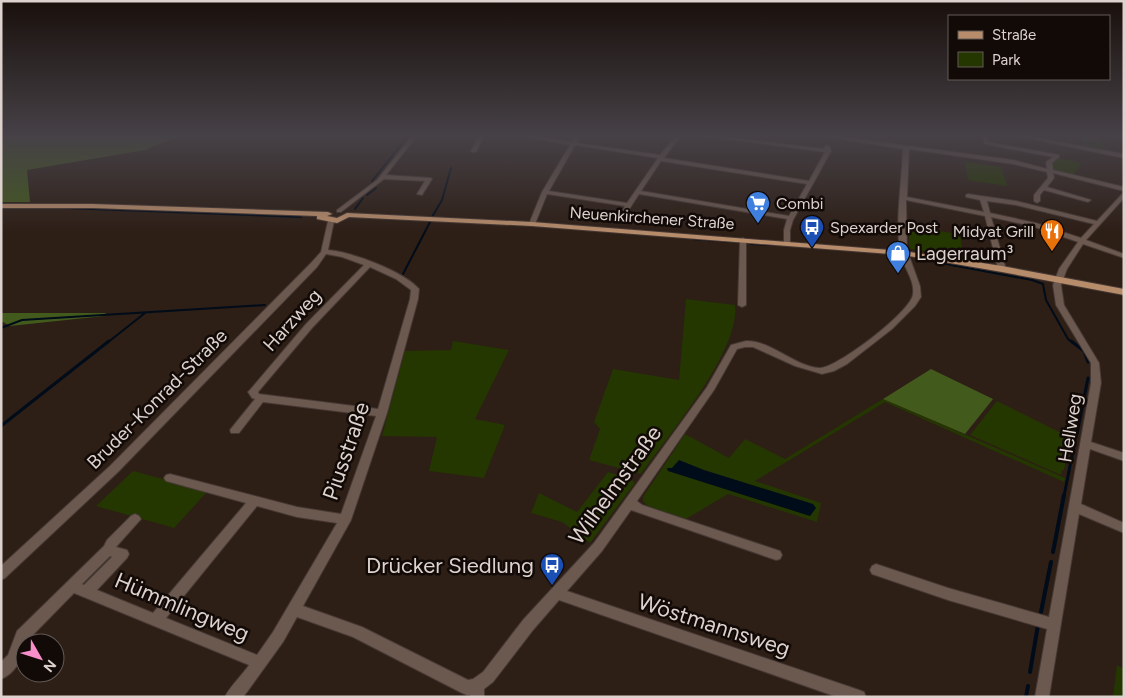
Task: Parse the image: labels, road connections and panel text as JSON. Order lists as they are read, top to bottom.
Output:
{
  "streets": {
    "main road": ["Neuenkirchener Straße"],
    "street": [
      "Harzweg",
      "Bruder-Konrad-Straße",
      "Hellweg",
      "Piusstraße",
      "Wilhelmstraße",
      "Hümmlingweg",
      "Wöstmannsweg"
    ]
  },
  "crossings": [
    ["Neuenkirchener Straße", "Bruder-Konrad-Straße"],
    ["Neuenkirchener Straße", "Hellweg"],
    ["Neuenkirchener Straße", "Wilhelmstraße"],
    ["Harzweg", "Piusstraße"],
    ["Bruder-Konrad-Straße", "Piusstraße"],
    ["Piusstraße", "Wilhelmstraße"],
    ["Piusstraße", "Hümmlingweg"],
    ["Wilhelmstraße", "Wöstmannsweg"]
  ],
  "places": {
    "supermarket": ["Combi"],
    "bus stop": ["Spexarder Post", "Drücker Siedlung"],
    "restaurant": ["Midyat Grill"],
    "shop": ["Lagerraum³"]
  },
  "legend": ["Straße", "Park"],
  "north": "bottom right"
}
